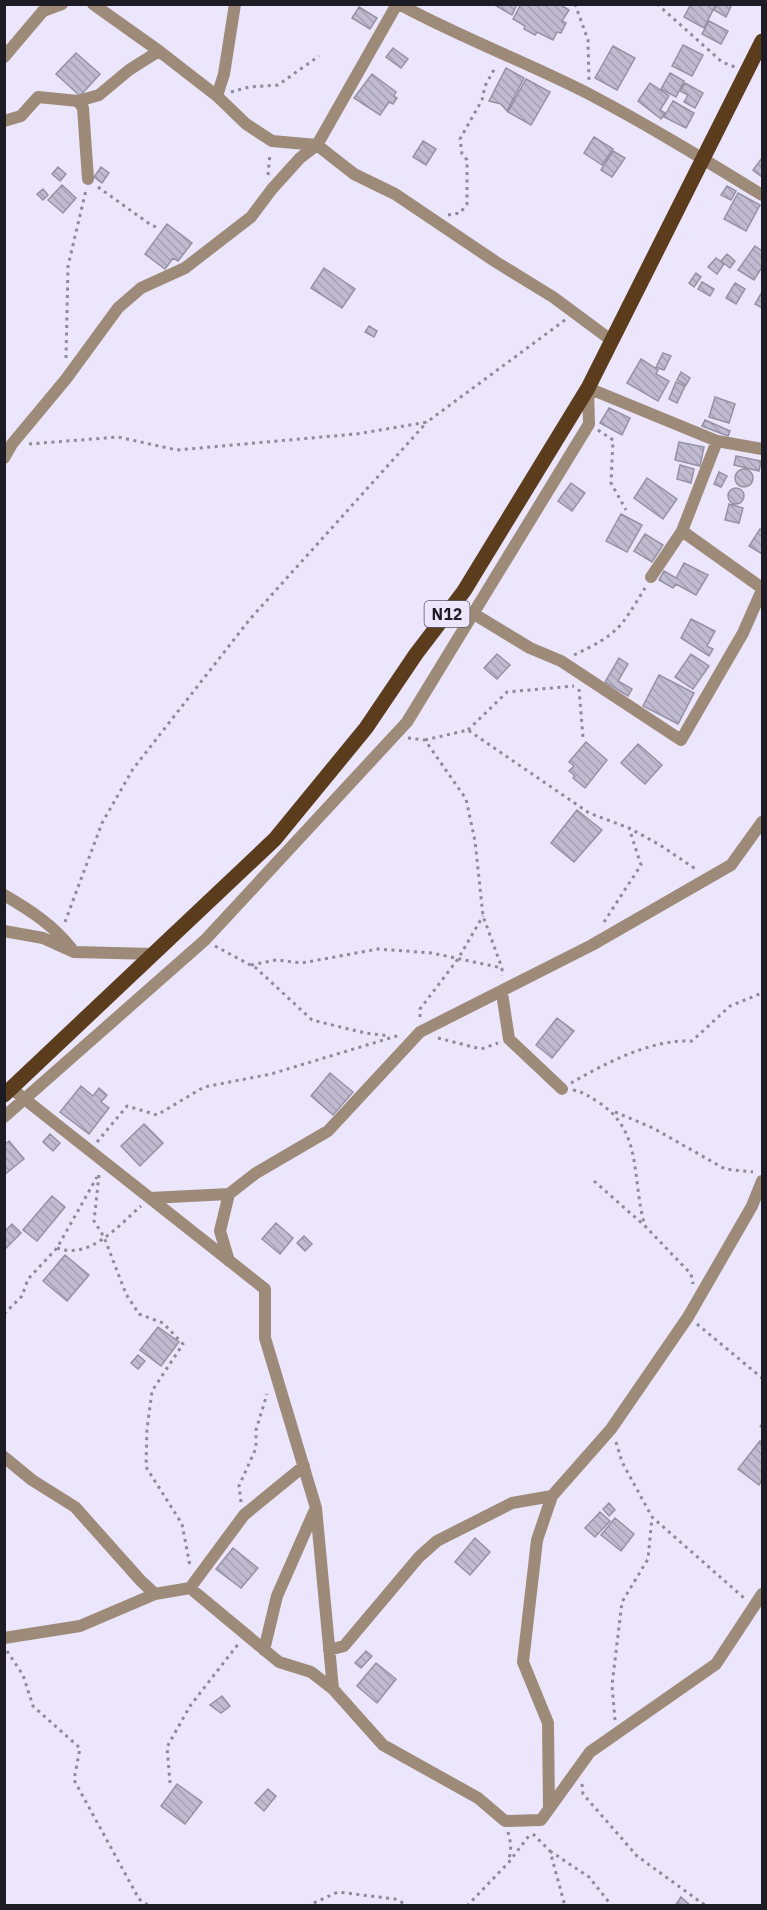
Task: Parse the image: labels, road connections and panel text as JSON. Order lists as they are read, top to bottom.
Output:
{
  "streets": {
    "main road": ["N12"]
  }
}
